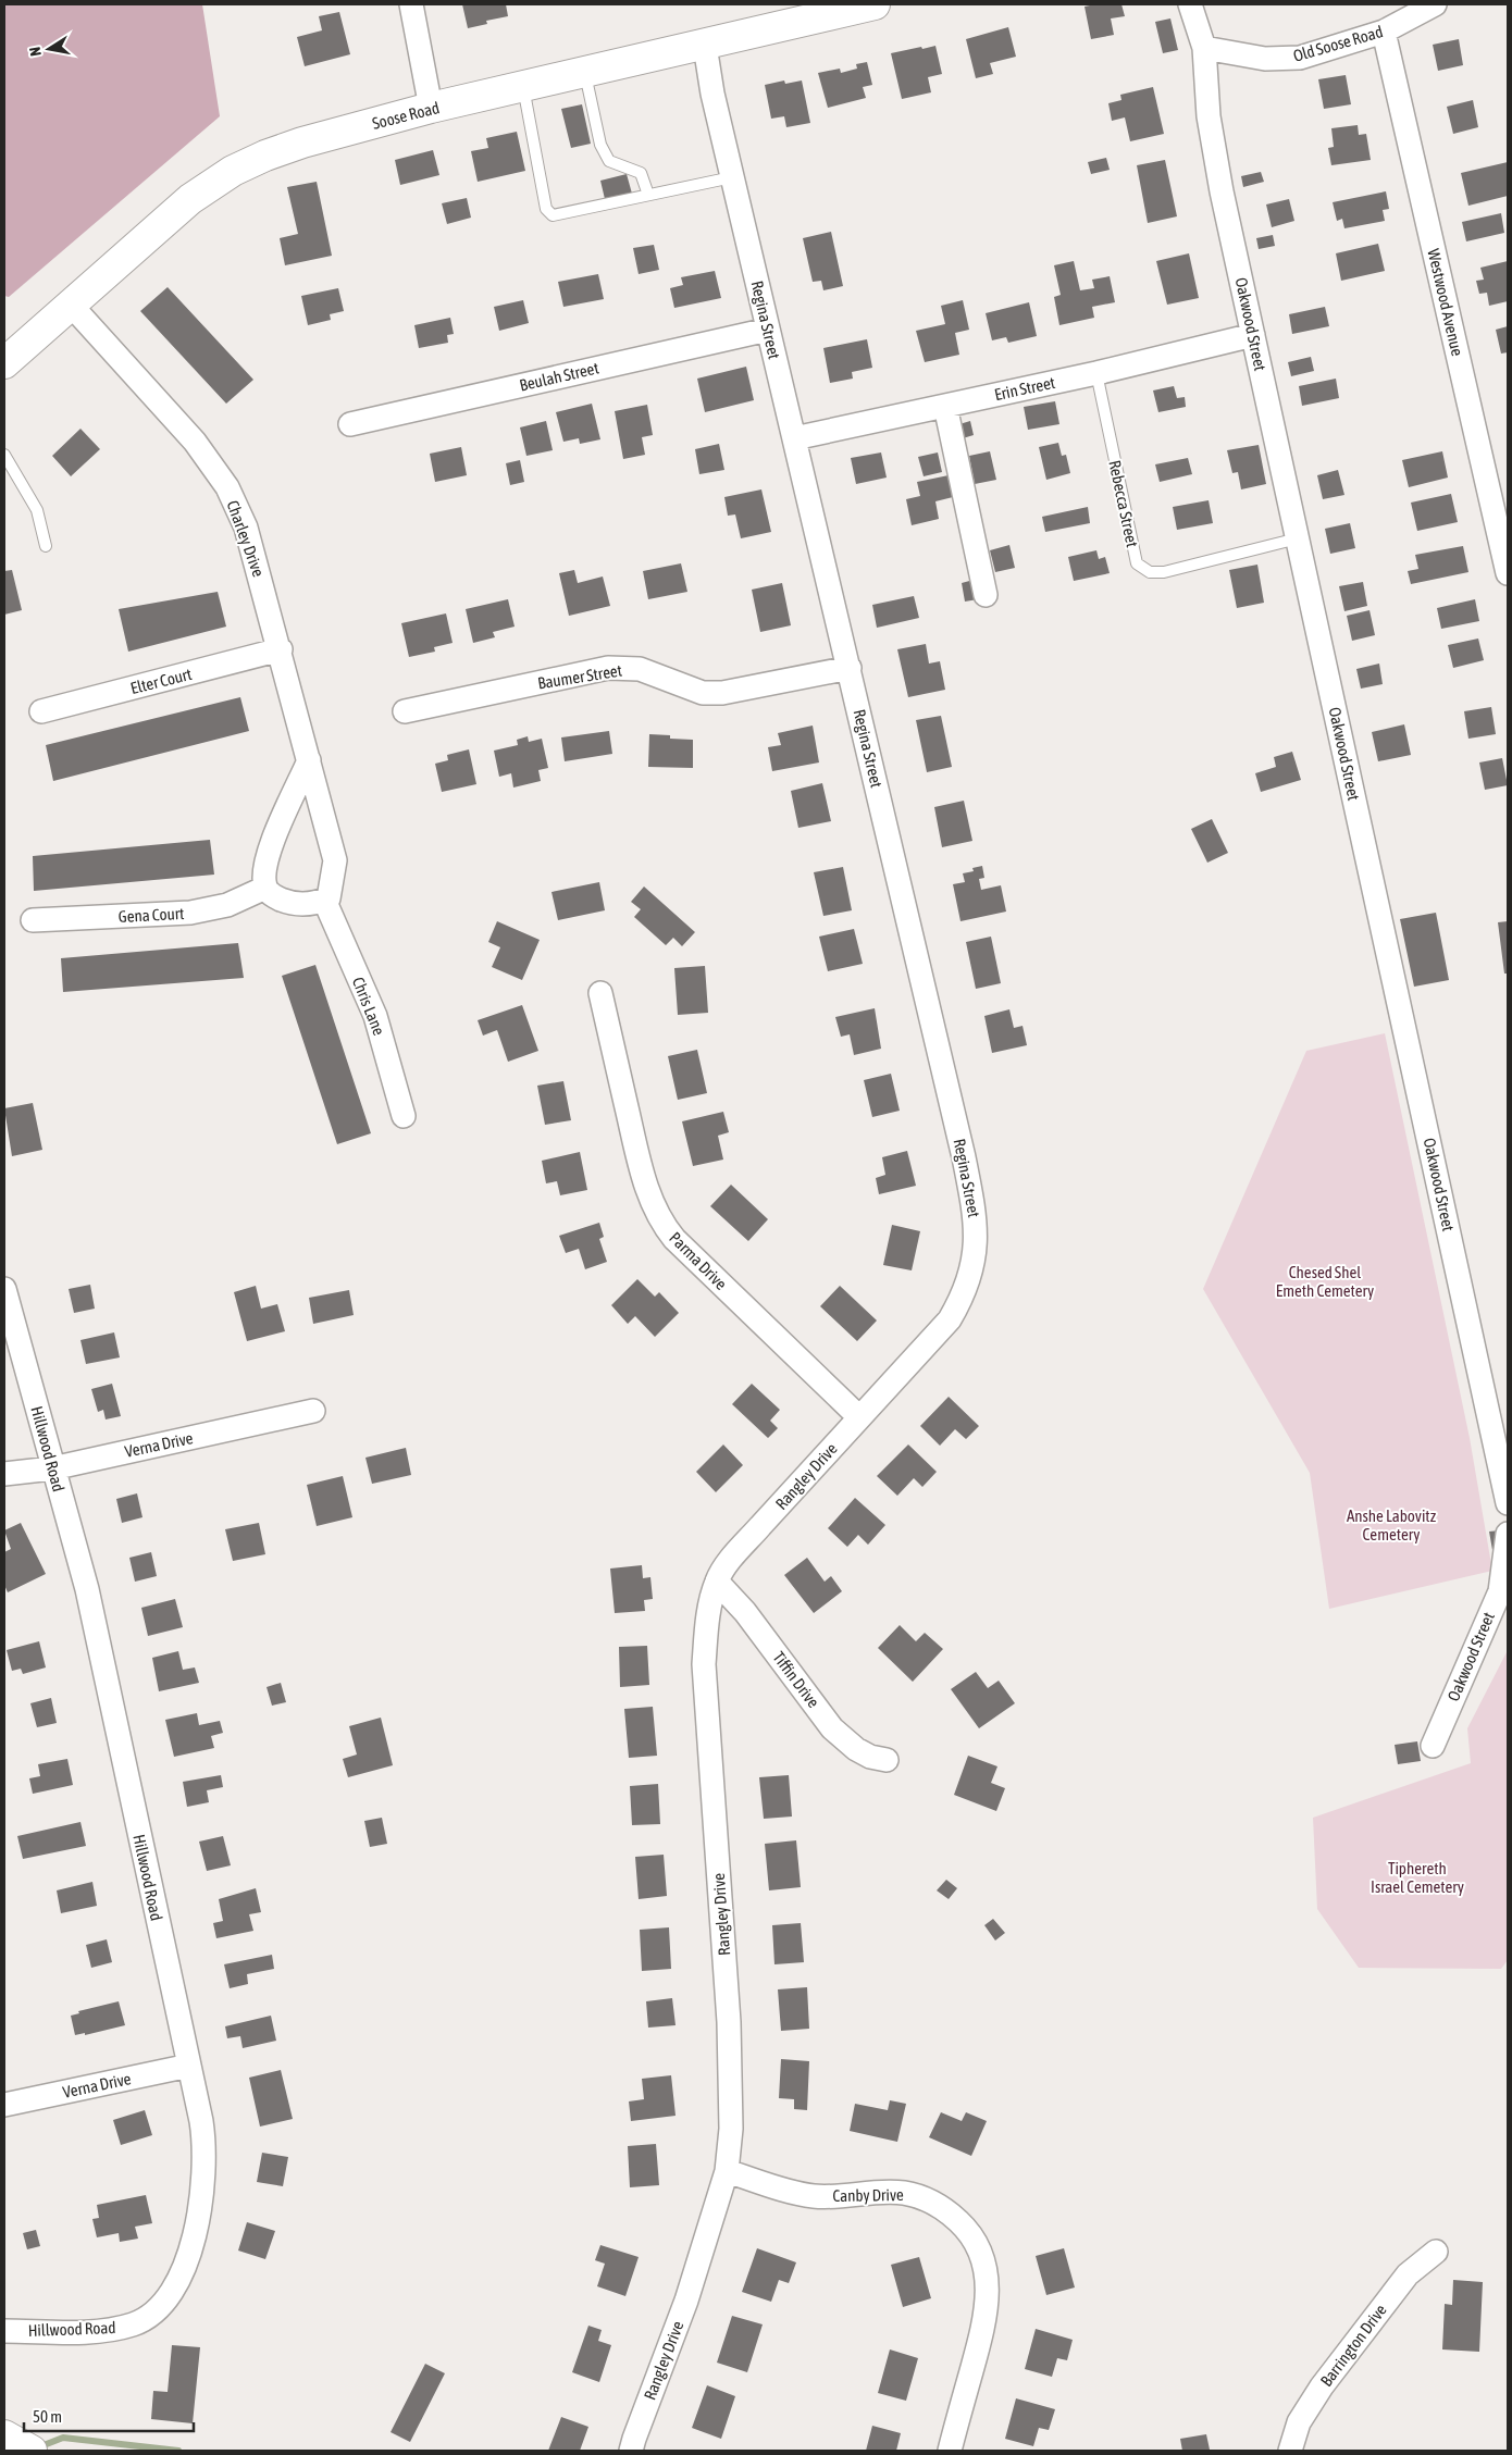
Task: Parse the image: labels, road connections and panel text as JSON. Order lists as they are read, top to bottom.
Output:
{
  "streets": {
    "street": [
      "Old Soose Road",
      "Soose Road",
      "Westwood Avenue",
      "Regina Street",
      "Oakwood Street",
      "Beulah Street",
      "Erin Street",
      "Charley Drive",
      "Baumer Street",
      "Elter Court",
      "Gena Court",
      "Chris Lane",
      "Parma Drive",
      "Verna Drive",
      "Hillwood Road",
      "Rangley Drive",
      "Tiffin Drive",
      "Canby Drive",
      "Barrington Drive"
    ],
    "lane": ["Rebecca Street"]
  },
  "crossings": [
    ["Old Soose Road", "Westwood Avenue"],
    ["Old Soose Road", "Oakwood Street"],
    ["Soose Road", "Regina Street"],
    ["Soose Road", "Charley Drive"],
    ["Regina Street", "Beulah Street"],
    ["Regina Street", "Erin Street"],
    ["Regina Street", "Baumer Street"],
    ["Regina Street", "Parma Drive"],
    ["Regina Street", "Rangley Drive"],
    ["Oakwood Street", "Erin Street"],
    ["Oakwood Street", "Rebecca Street"],
    ["Erin Street", "Rebecca Street"],
    ["Charley Drive", "Elter Court"],
    ["Charley Drive", "Chris Lane"],
    ["Parma Drive", "Rangley Drive"],
    ["Verna Drive", "Hillwood Road"],
    ["Rangley Drive", "Tiffin Drive"],
    ["Rangley Drive", "Canby Drive"]
  ],
  "parks": ["Chesed Shel Emeth Cemetery", "Anshe Labovitz Cemetery", "Tiphereth Israel Cemetery"],
  "scale_bar": "50 m",
  "north": "left"
}
